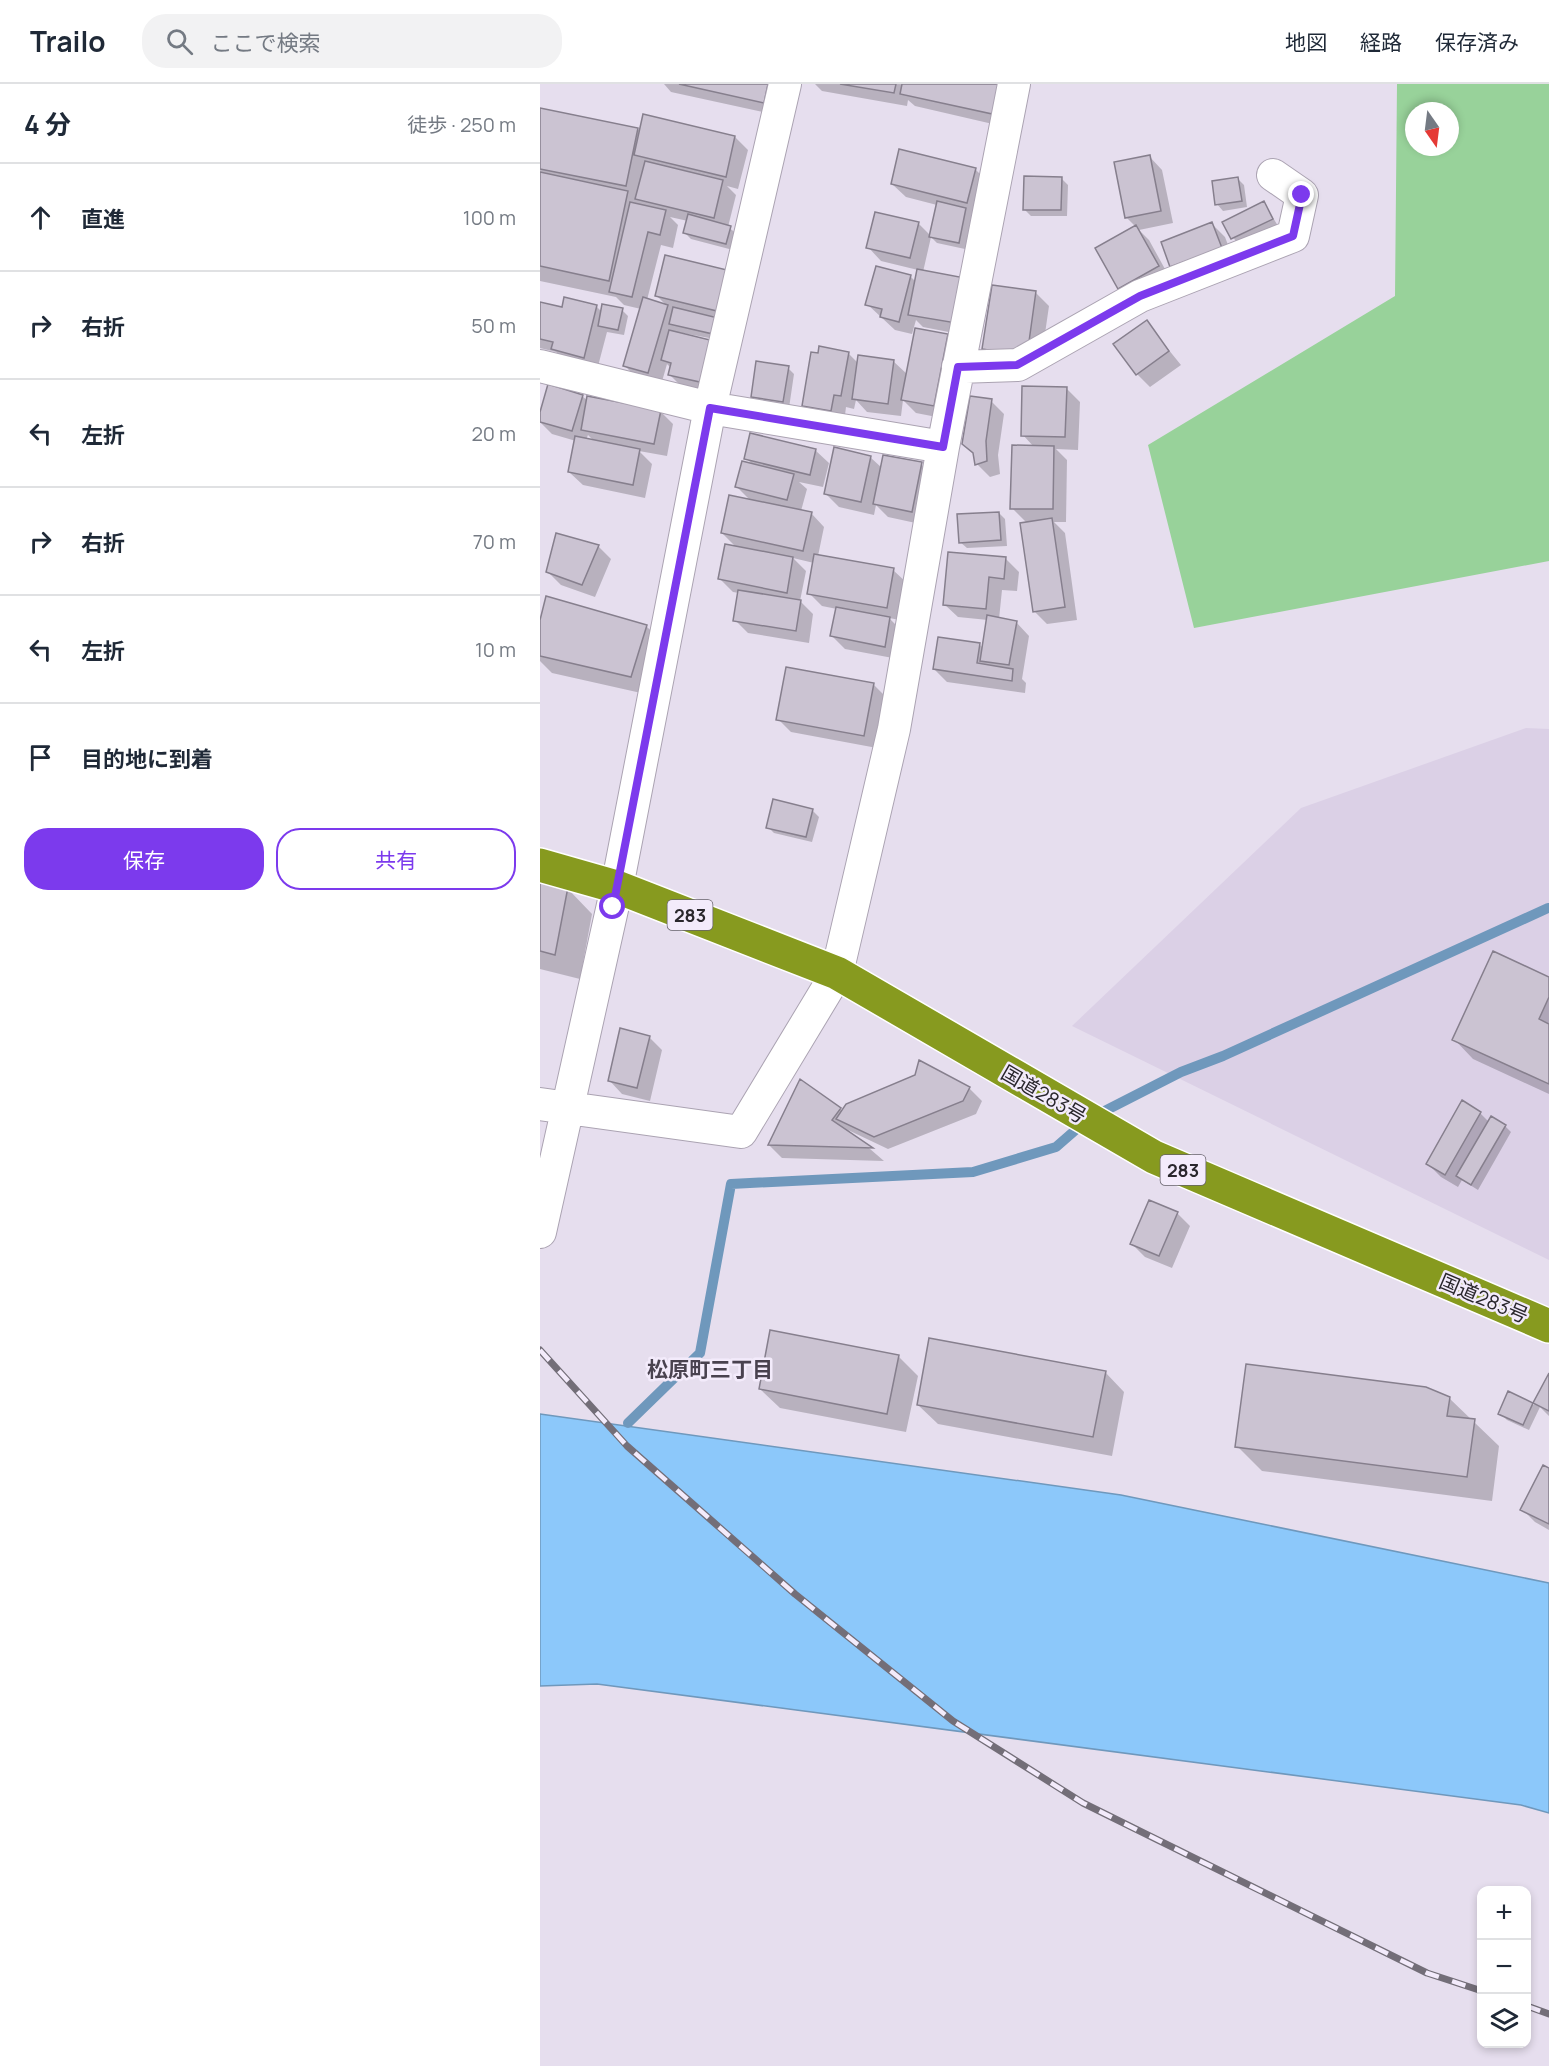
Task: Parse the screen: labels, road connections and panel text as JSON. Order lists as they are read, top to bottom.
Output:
{
  "streets": {
    "highway": ["283", "国道283号"]
  },
  "districts": ["松原町三丁目"],
  "north": "bottom",
  "page": {
    "header": "Trailo",
    "search": "ここで検索",
    "nav": ["地図", "経路", "保存済み"],
    "heading": ["4 分", "徒歩 · 250 m"],
    "list": [
      ["直進", "100 m"],
      ["右折", "50 m"],
      ["左折", "20 m"],
      ["右折", "70 m"],
      ["左折", "10 m"],
      "目的地に到着"
    ],
    "buttons": ["保存", "共有"],
    "map_buttons": ["+", "−"]
  }
}
